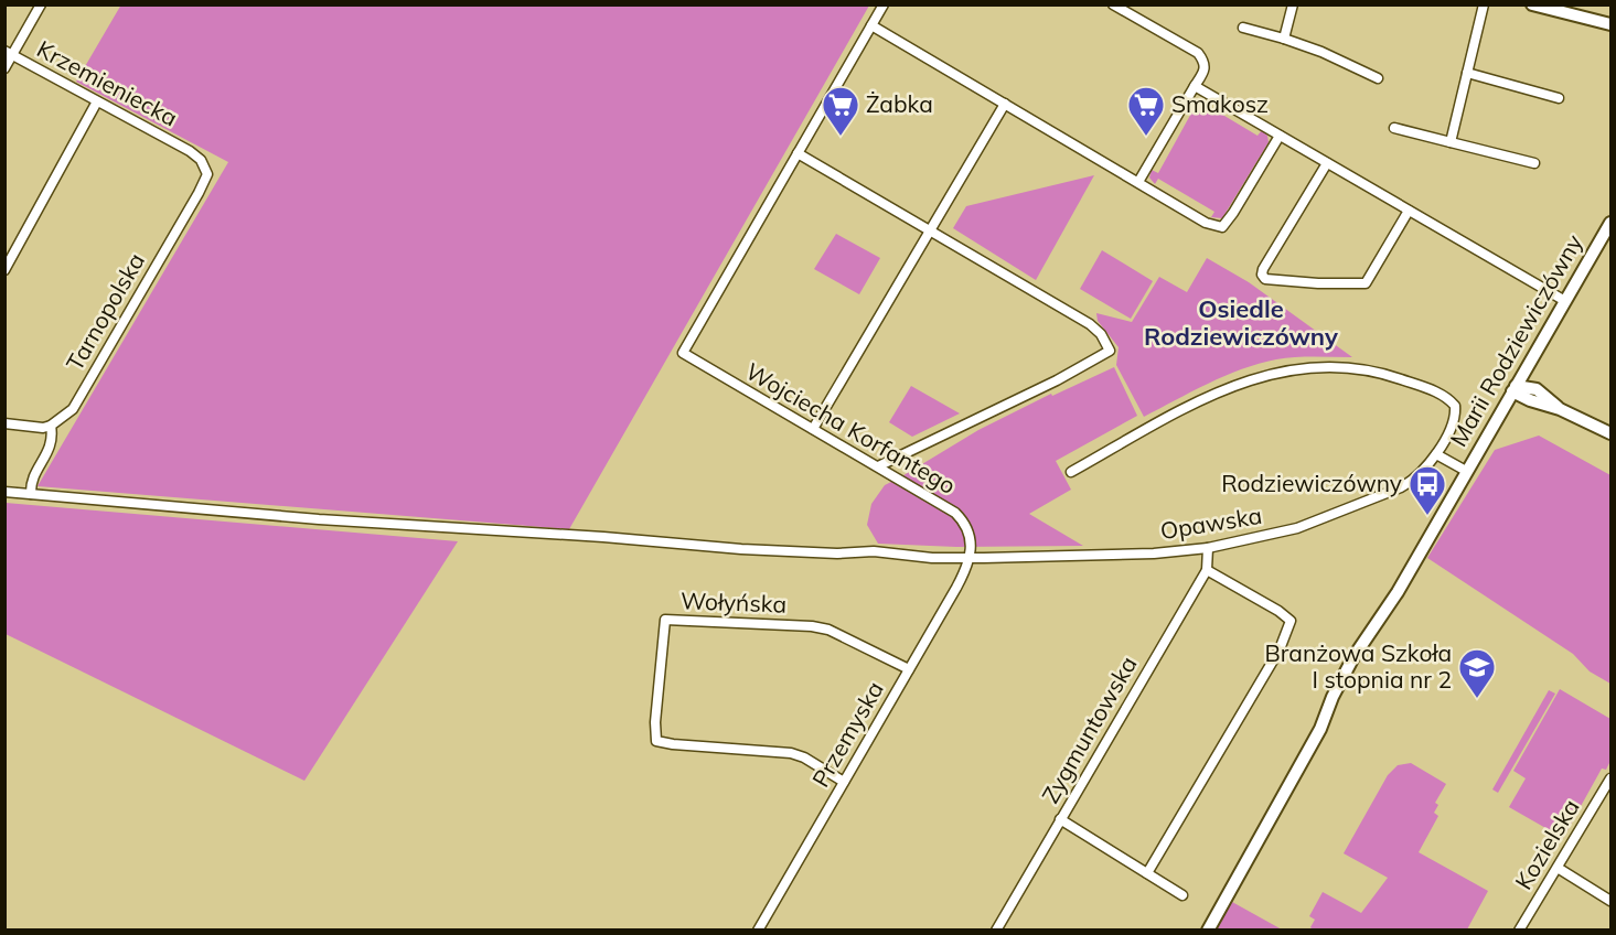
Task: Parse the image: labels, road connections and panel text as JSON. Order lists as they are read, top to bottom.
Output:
{
  "streets": {
    "street": [
      "Krzemieniecka",
      "Tarnopolska",
      "Marii Rodziewiczówny",
      "Wojciecha Korfantego",
      "Opawska",
      "Wołyńska",
      "Zygmuntowska",
      "Przemyska",
      "Kozielska"
    ]
  },
  "crossings": [
    ["Krzemieniecka", "Tarnopolska"],
    ["Wojciecha Korfantego", "Opawska"],
    ["Wojciecha Korfantego", "Przemyska"],
    ["Opawska", "Zygmuntowska"],
    ["Opawska", "Przemyska"],
    ["Wołyńska", "Przemyska"]
  ],
  "districts": ["Osiedle Rodziewiczówny"],
  "places": {
    "supermarket": ["Żabka", "Smakosz"],
    "bus stop": ["Rodziewiczówny"],
    "school or university": ["Branżowa Szkoła I stopnia nr 2"]
  }
}
